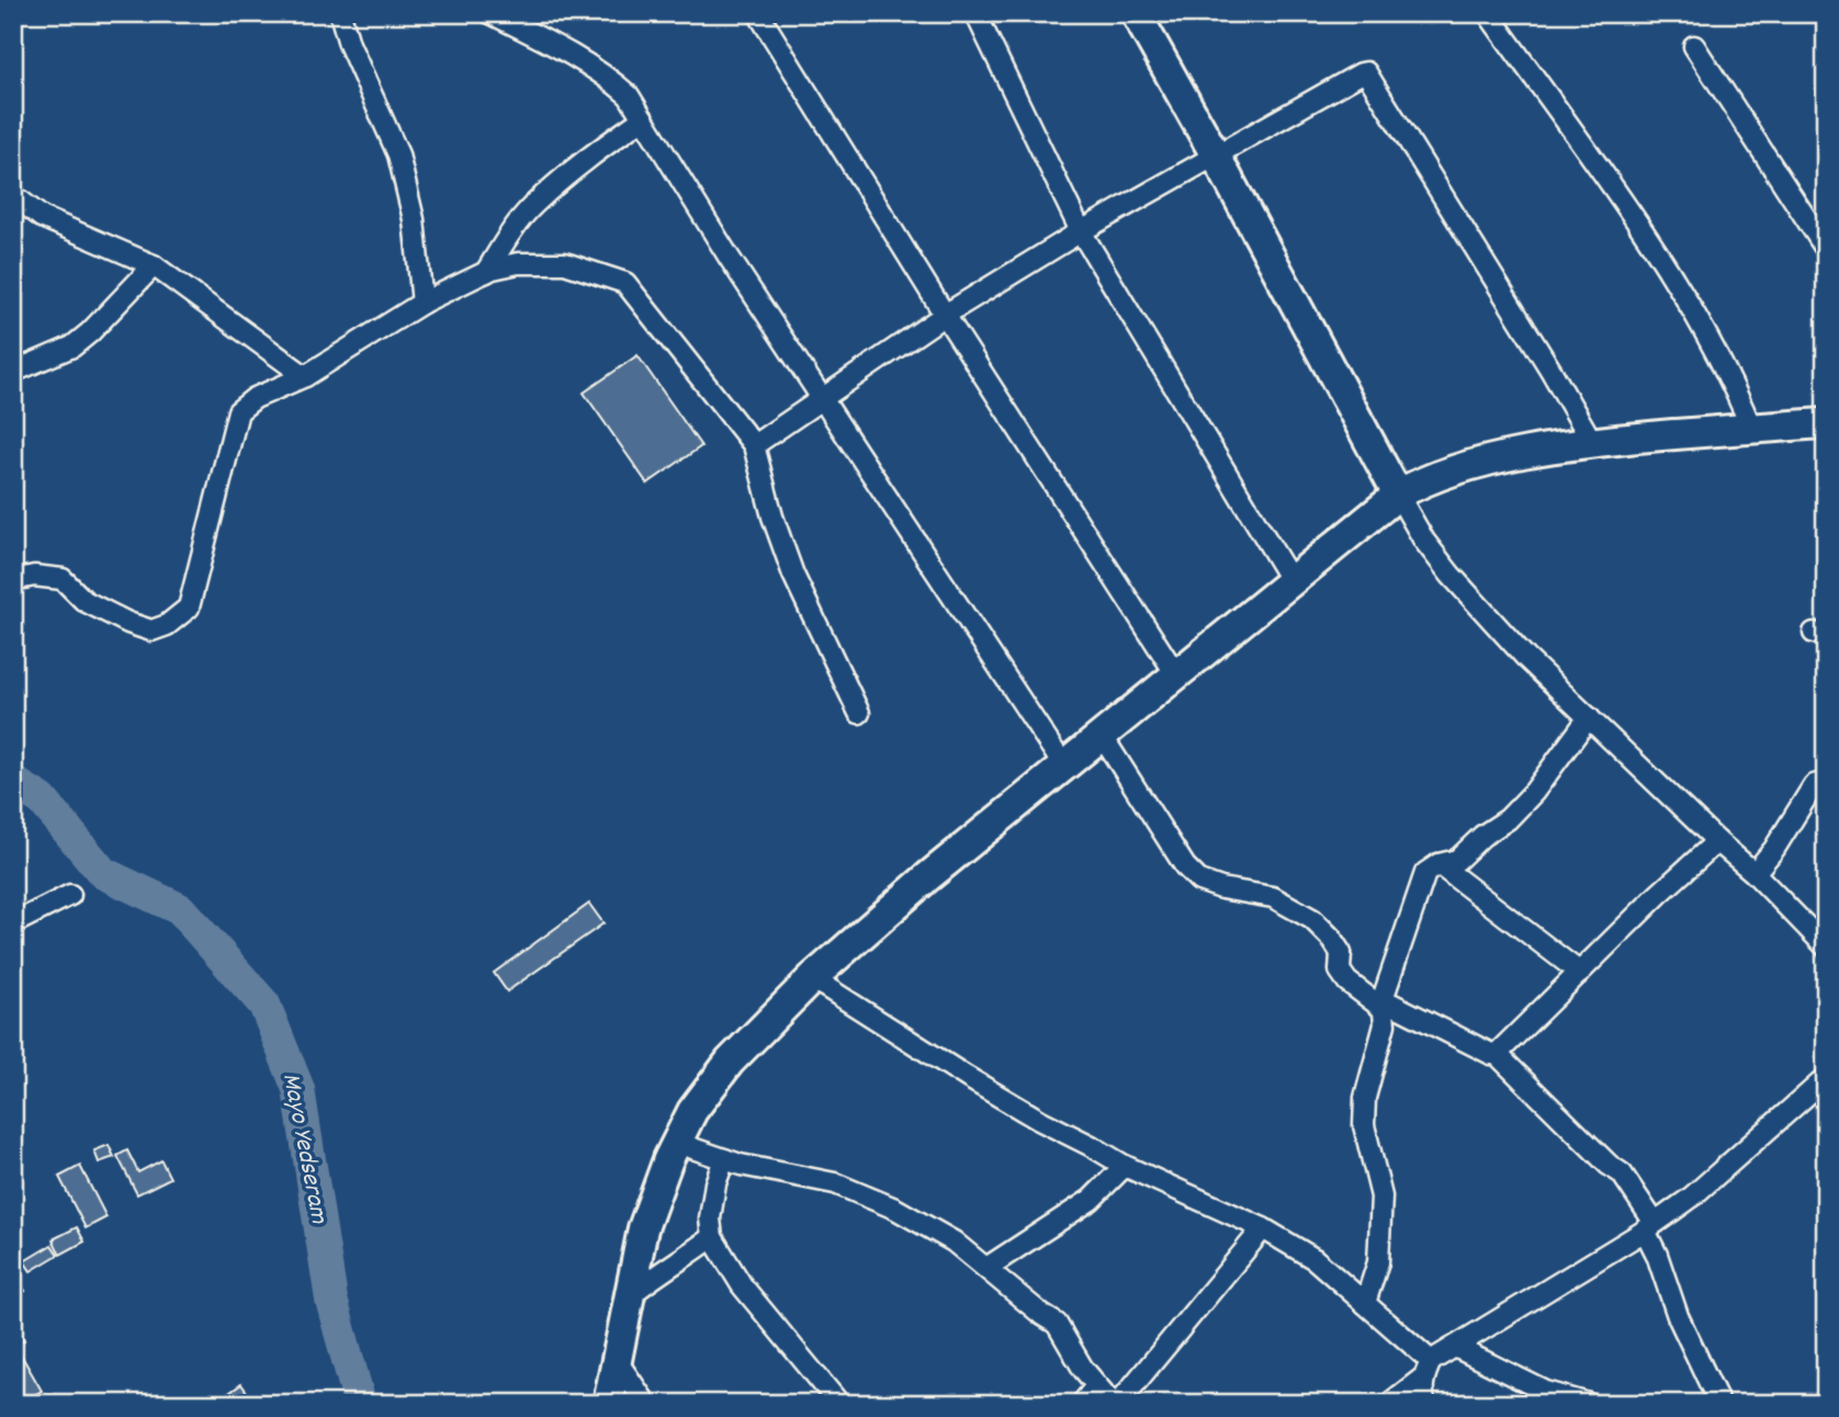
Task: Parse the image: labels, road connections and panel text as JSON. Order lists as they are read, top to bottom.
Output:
{
  "water": ["Mayo Yedseram"]
}
